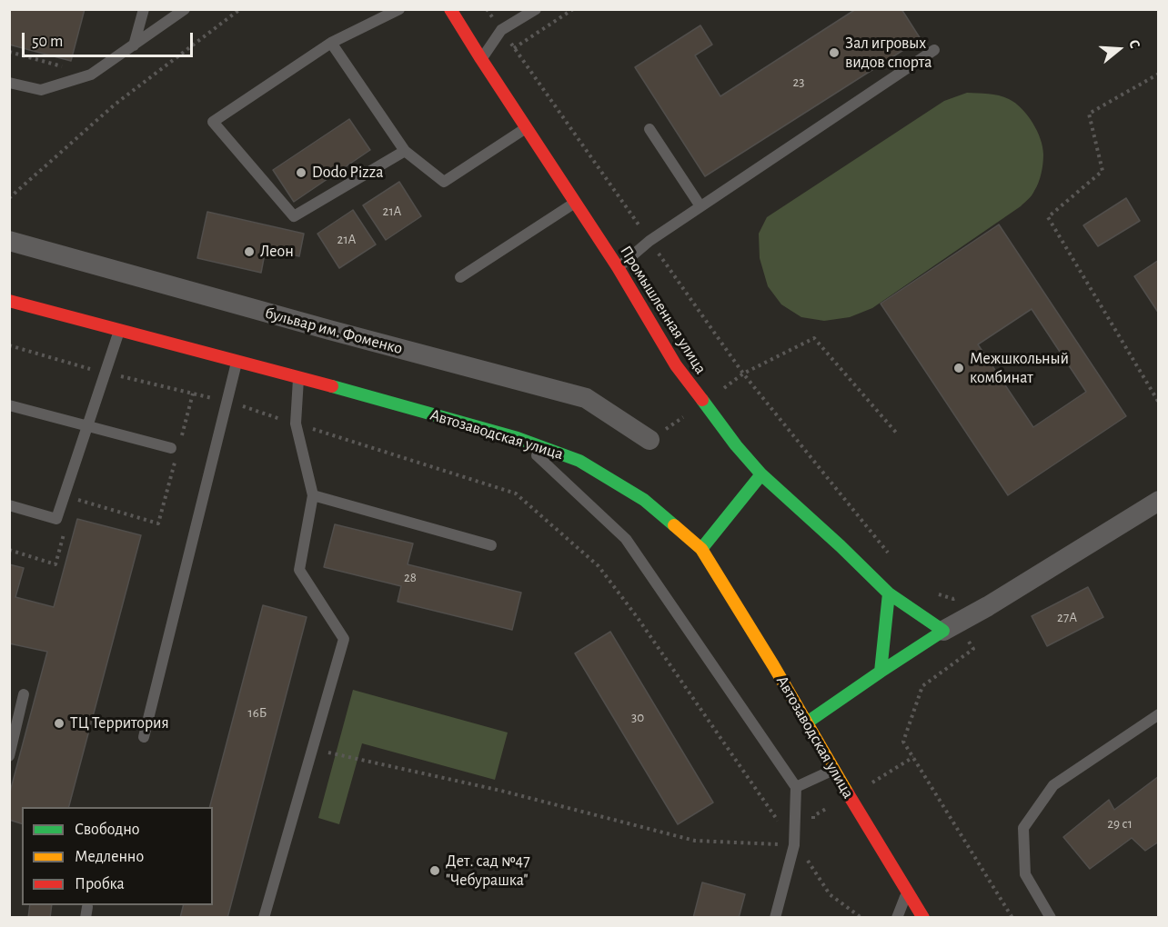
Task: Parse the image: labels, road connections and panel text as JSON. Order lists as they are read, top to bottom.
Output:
{
  "streets": {
    "street": ["Промышленная улица", "бульвар им. Фоменко", "Автозаводская улица"]
  },
  "places": [
    "Зал игровых видов спорта",
    "Dodo Pizza",
    "Леон",
    "Межшкольный комбинат",
    "ТЦ Территория",
    "Дет. сад №47 \"Чебурашка\""
  ],
  "house_numbers": [
    "23",
    "21А",
    "21А",
    "28",
    "27А",
    "16Б",
    "30",
    "29 с1"
  ],
  "legend": ["Свободно", "Медленно", "Пробка"],
  "scale_bar": "50 m",
  "north": "right"
}
